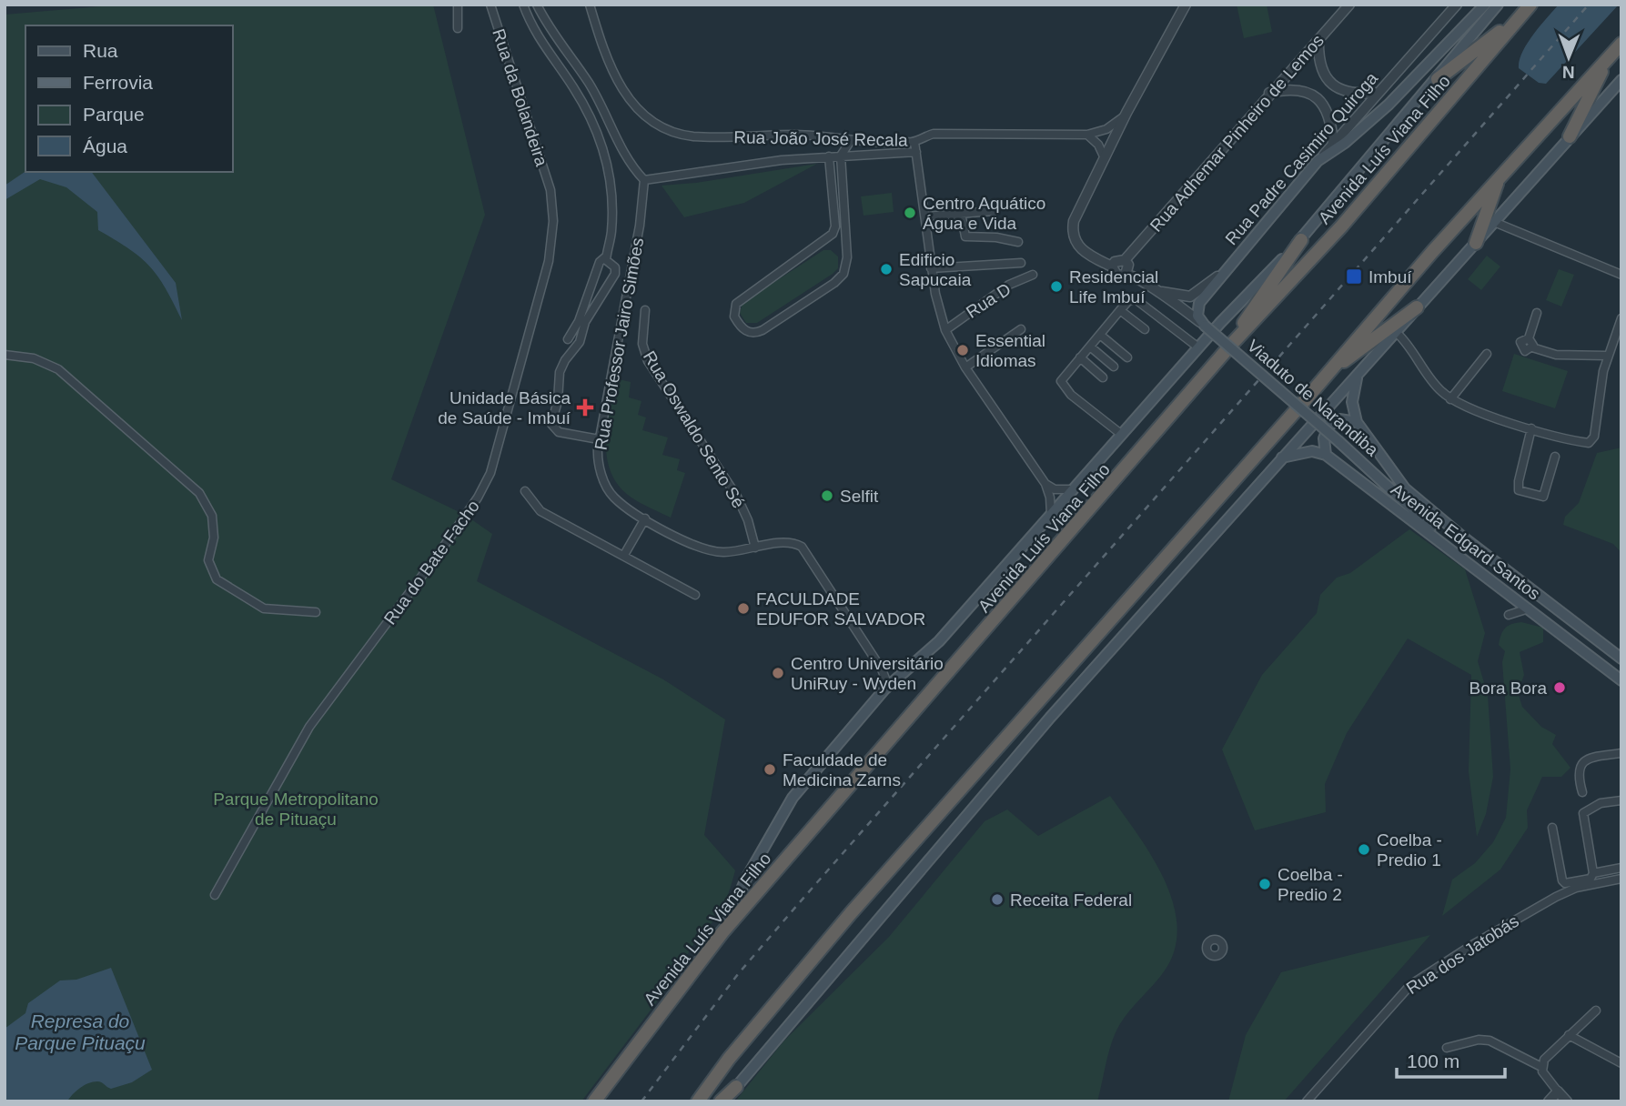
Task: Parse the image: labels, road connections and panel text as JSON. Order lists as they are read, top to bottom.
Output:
{
  "streets": {
    "highway": ["Avenida Luís Viana Filho"],
    "main road": ["Rua Padre Casimiro Quiroga", "Viaduto de Narandiba", "Avenida Edgard Santos"],
    "street": [
      "Rua da Bolandeira",
      "Rua Adhemar Pinheiro de Lemos",
      "Rua João José Recala",
      "Rua D",
      "Rua Professor Jairo Simões",
      "Rua Oswaldo Sento Sé",
      "Rua do Bate Facho",
      "Rua dos Jatobás"
    ]
  },
  "crossings": [
    ["Rua da Bolandeira", "Rua do Bate Facho"],
    ["Rua Adhemar Pinheiro de Lemos", "Rua Padre Casimiro Quiroga"],
    ["Avenida Luís Viana Filho", "Rua Professor Jairo Simões"],
    ["Rua Padre Casimiro Quiroga", "Viaduto de Narandiba"],
    ["Rua Professor Jairo Simões", "Rua Oswaldo Sento Sé"],
    ["Viaduto de Narandiba", "Avenida Edgard Santos"]
  ],
  "water": ["Represa do Parque Pituaçu"],
  "parks": ["Parque Metropolitano de Pituaçu"],
  "places": {
    "other": [
      "Centro Aquático Água e Vida",
      "Edificio Sapucaia",
      "Residencial Life Imbuí",
      "Essential Idiomas",
      "Selfit",
      "FACULDADE EDUFOR SALVADOR",
      "Centro Universitário UniRuy - Wyden",
      "Bora Bora",
      "Faculdade de Medicina Zarns",
      "Coelba - Predio 1",
      "Coelba - Predio 2",
      "Receita Federal"
    ],
    "transit": ["Imbuí"],
    "health": ["Unidade Básica de Saúde - Imbuí"]
  },
  "legend": [
    "Rua",
    "Ferrovia",
    "Parque",
    "Água"
  ],
  "scale_bar": "100 m",
  "north": "bottom"
}
